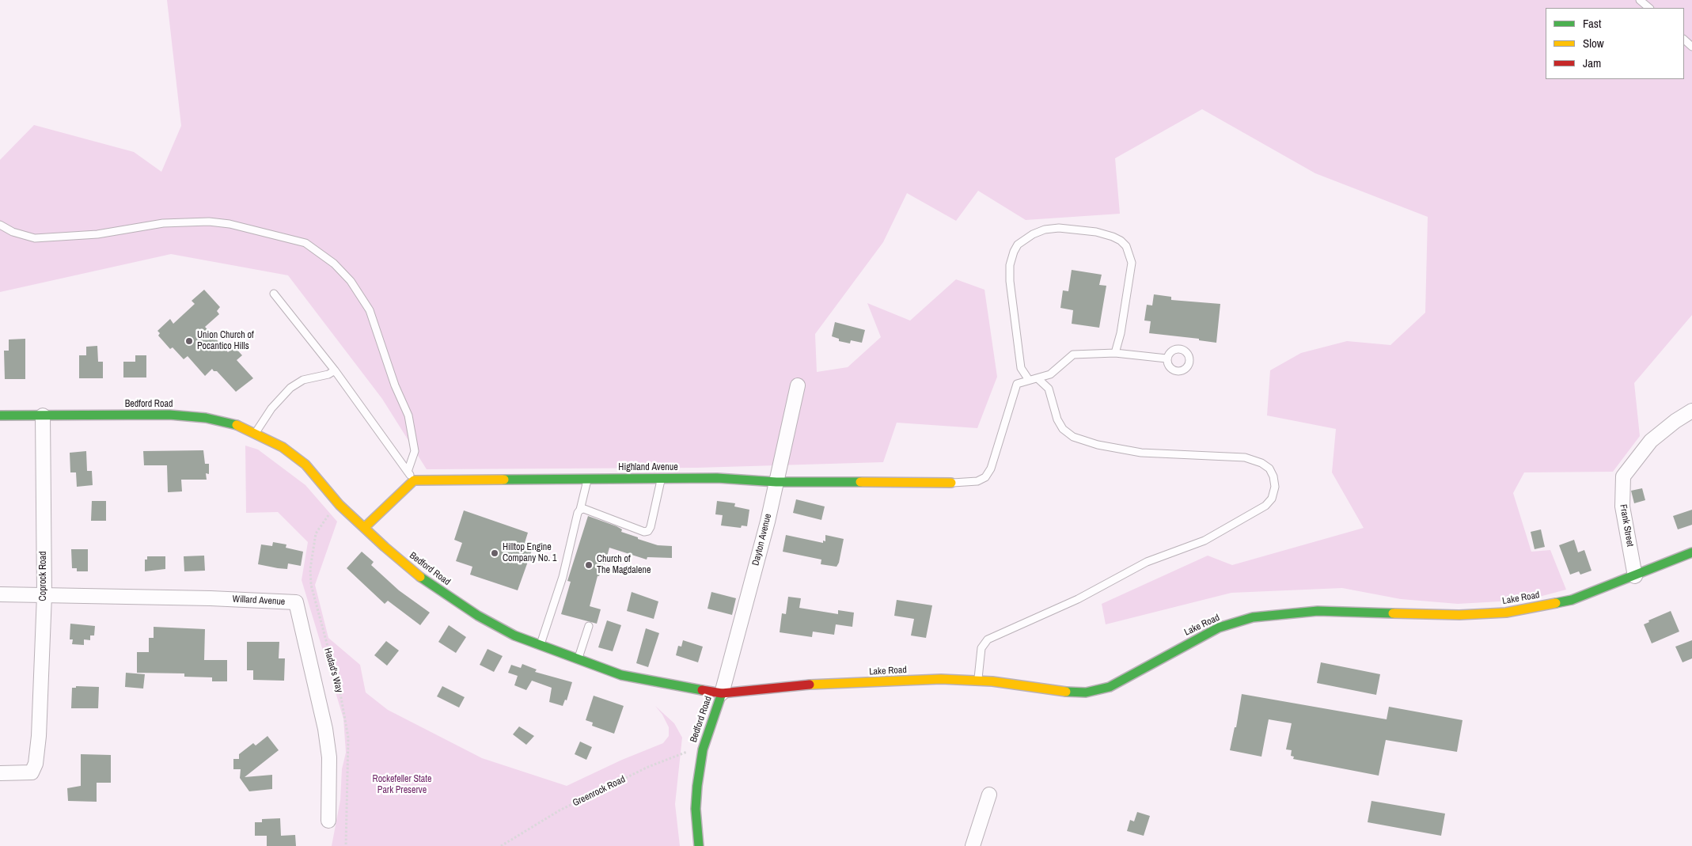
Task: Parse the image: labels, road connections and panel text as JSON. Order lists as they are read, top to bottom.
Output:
{
  "streets": {
    "street": [
      "Bedford Road",
      "Highland Avenue",
      "Frank Street",
      "Dayton Avenue",
      "Coprock Road",
      "Lake Road",
      "Willard Avenue"
    ],
    "path": ["Hadad's Way", "Greenrock Road"]
  },
  "crossings": [
    ["Bedford Road", "Dayton Avenue"],
    ["Bedford Road", "Coprock Road"],
    ["Bedford Road", "Lake Road"],
    ["Bedford Road", "Hadad's Way"],
    ["Bedford Road", "Greenrock Road"],
    ["Highland Avenue", "Dayton Avenue"],
    ["Frank Street", "Lake Road"],
    ["Dayton Avenue", "Lake Road"],
    ["Coprock Road", "Willard Avenue"]
  ],
  "parks": ["Rockefeller State Park Preserve"],
  "places": ["Union Church of Pocantico Hills", "Hilltop Engine Company No. 1", "Church of The Magdalene"],
  "legend": ["Fast", "Slow", "Jam"]
}
